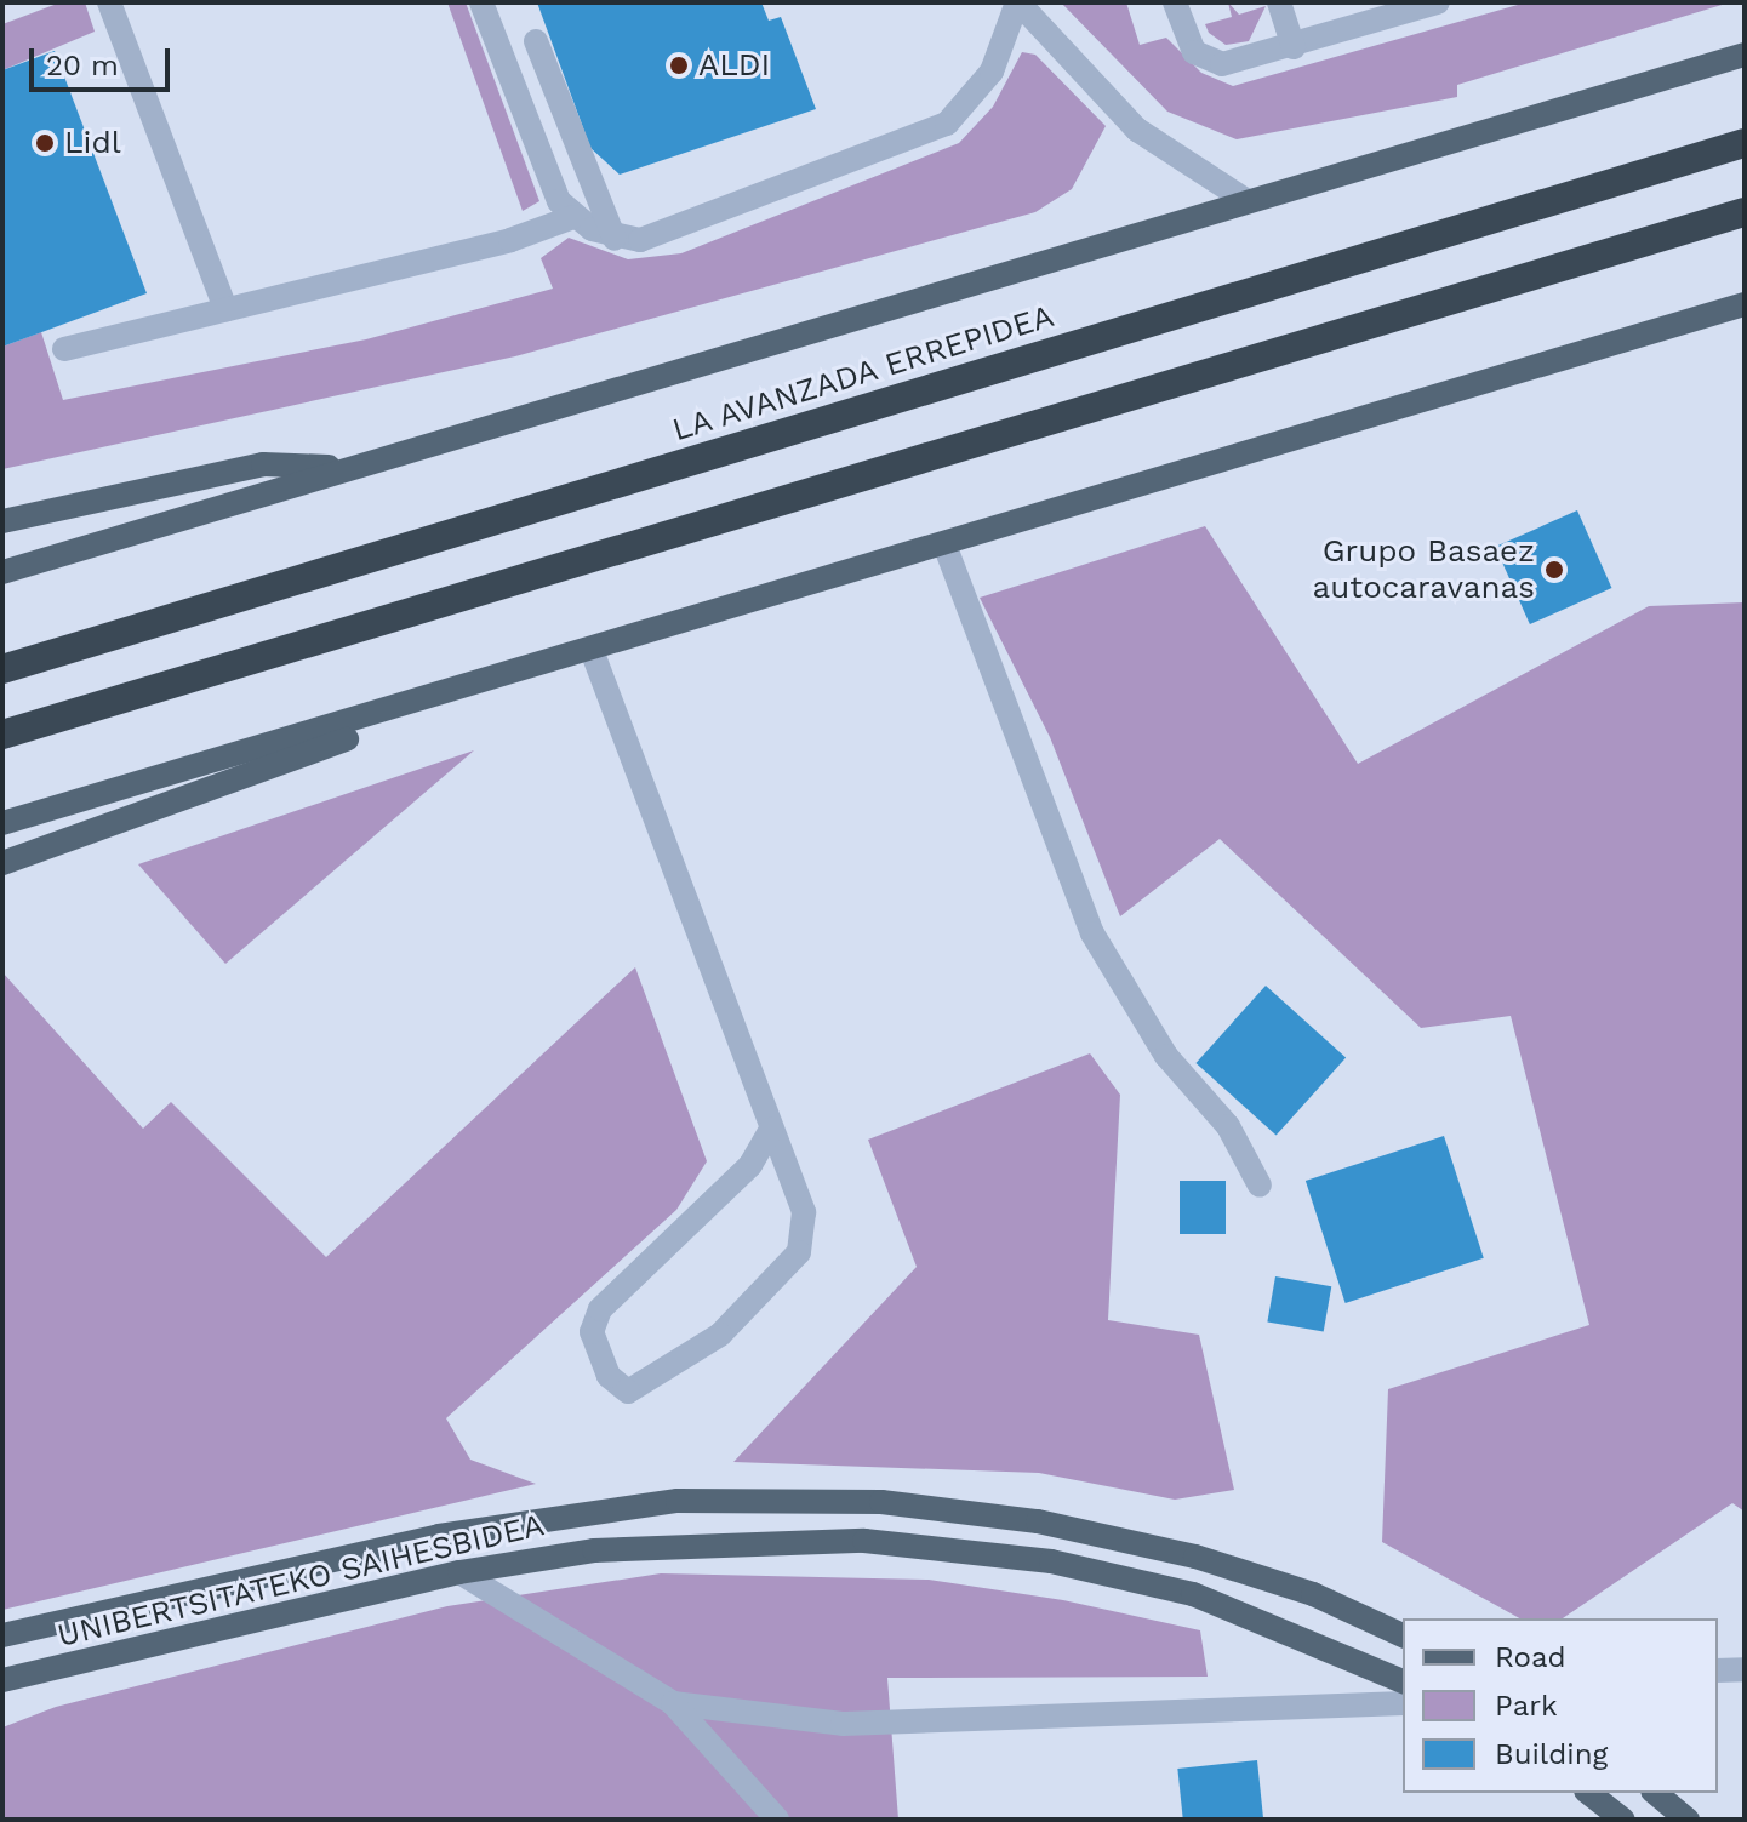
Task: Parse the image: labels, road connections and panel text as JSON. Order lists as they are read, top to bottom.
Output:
{
  "streets": {
    "highway": ["LA AVANZADA ERREPIDEA"],
    "main road": ["UNIBERTSITATEKO SAIHESBIDEA"]
  },
  "places": ["ALDI", "Lidl", "Grupo Basaez autocaravanas"],
  "legend": ["Road", "Park", "Building"],
  "scale_bar": "20 m"
}
